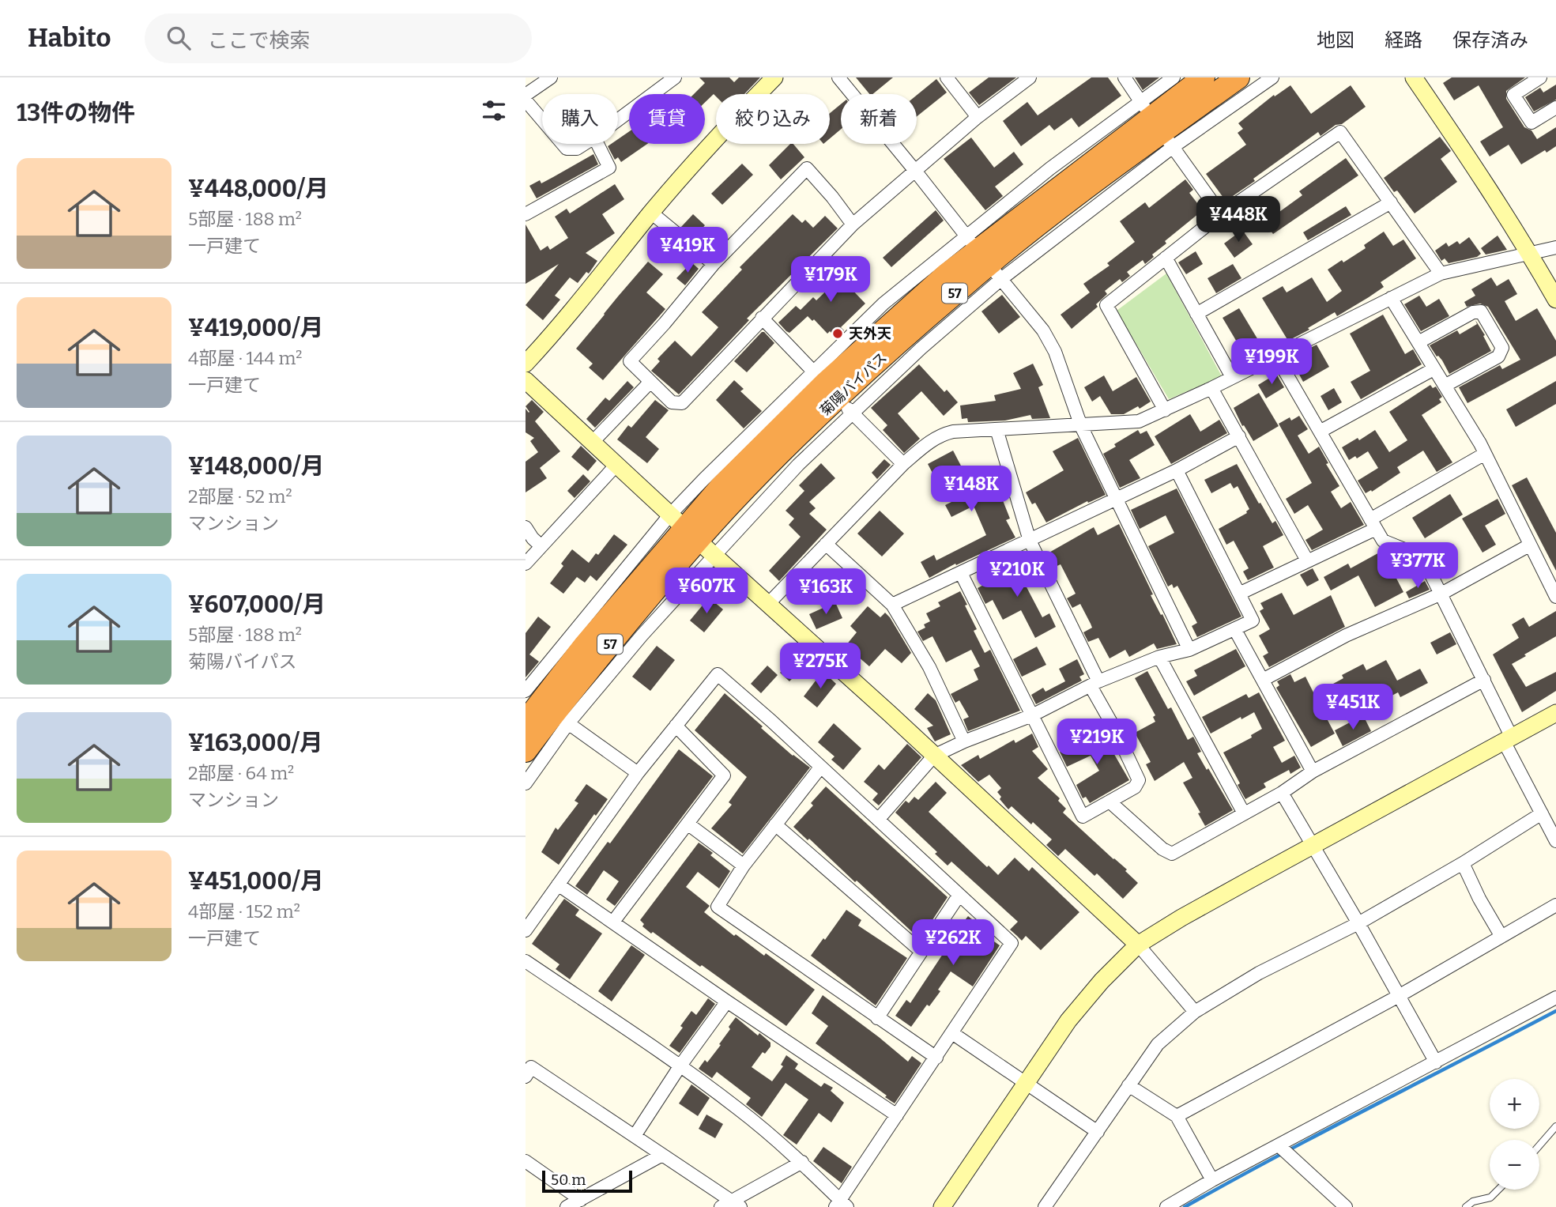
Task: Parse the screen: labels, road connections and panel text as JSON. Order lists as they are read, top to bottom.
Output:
{
  "streets": {
    "highway": ["57", "菊陽バイパス"]
  },
  "places": ["天外天"],
  "scale_bar": "50 m",
  "page": {
    "header": "Habito",
    "search": "ここで検索",
    "nav": ["地図", "経路", "保存済み"],
    "heading": "13件の物件",
    "chip": [
      "購入",
      "賃貸",
      "絞り込み",
      "新着"
    ],
    "list": [
      {
        "name": "¥448,000/月",
        "note": "5部屋 · 188 m² · 一戸建て"
      },
      {
        "name": "¥419,000/月",
        "note": "4部屋 · 144 m² · 一戸建て"
      },
      {
        "name": "¥148,000/月",
        "note": "2部屋 · 52 m² · マンション"
      },
      {
        "name": "¥607,000/月",
        "note": "5部屋 · 188 m² · 菊陽バイパス"
      },
      {
        "name": "¥163,000/月",
        "note": "2部屋 · 64 m² · マンション"
      },
      {
        "name": "¥451,000/月",
        "note": "4部屋 · 152 m² · 一戸建て"
      }
    ],
    "price": [
      "¥448K",
      "¥419K",
      "¥179K",
      "¥199K",
      "¥148K",
      "¥377K",
      "¥210K",
      "¥607K",
      "¥163K",
      "¥275K",
      "¥451K",
      "¥219K",
      "¥262K"
    ],
    "map_buttons": ["+", "−"],
    "scale": "50 m"
  }
}
